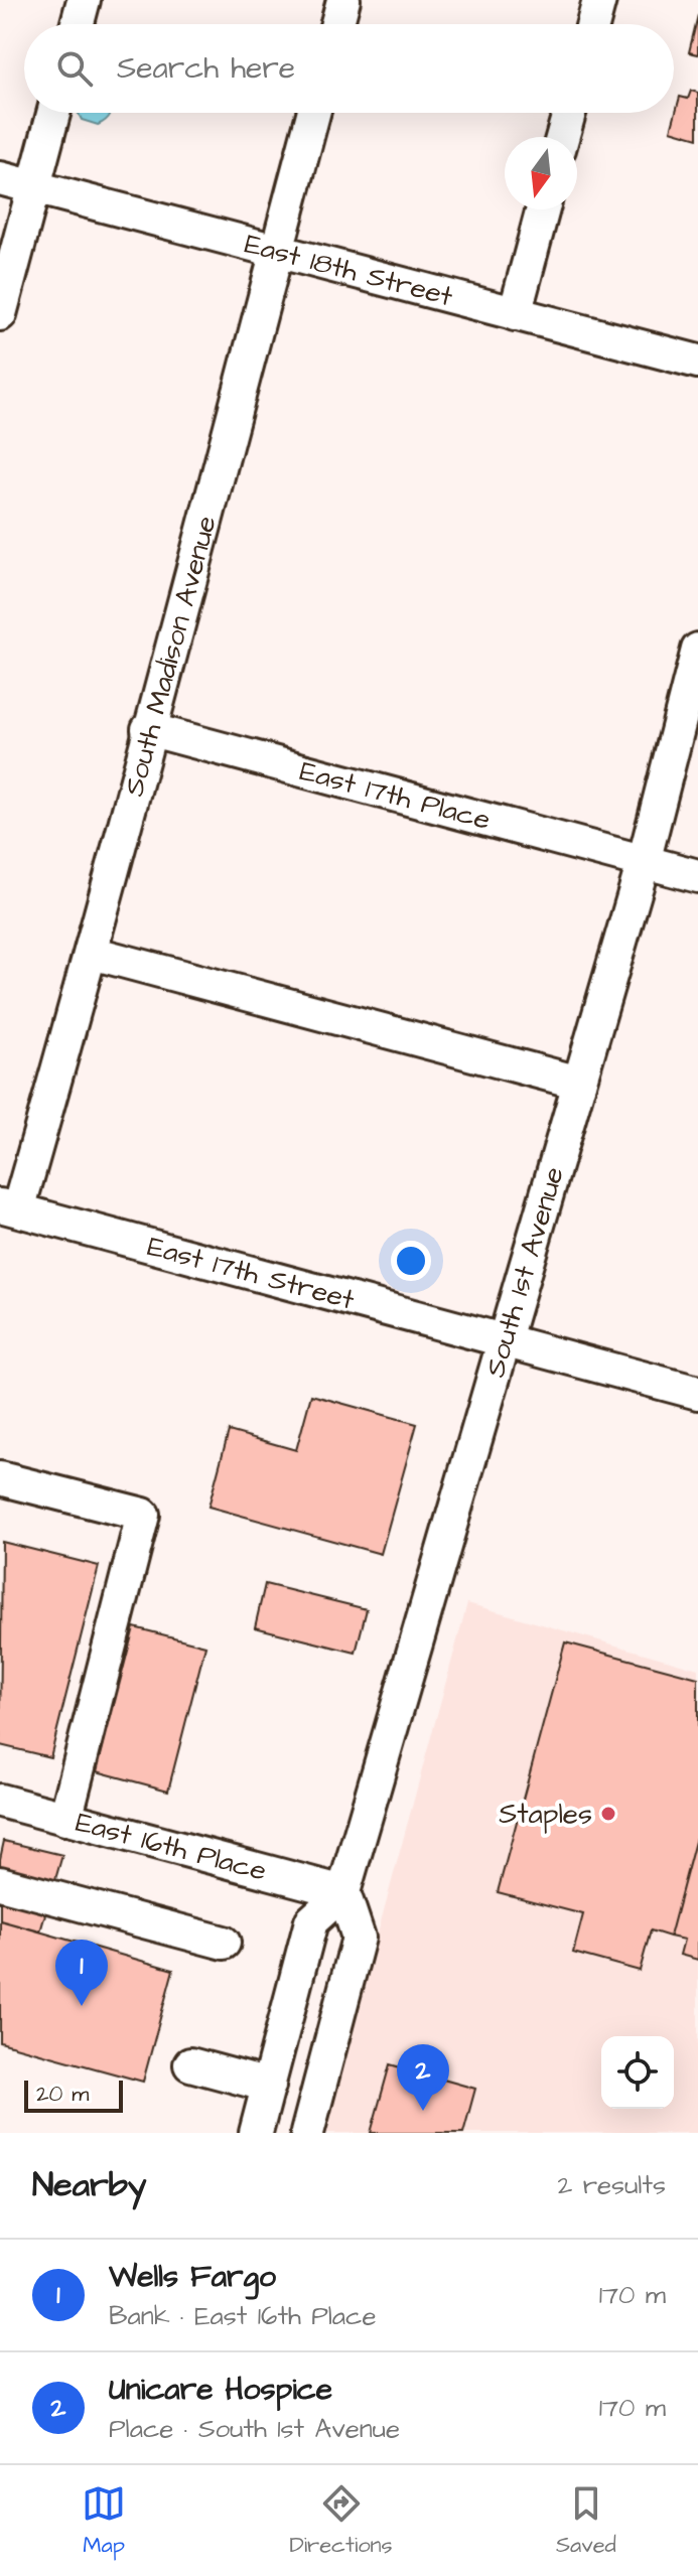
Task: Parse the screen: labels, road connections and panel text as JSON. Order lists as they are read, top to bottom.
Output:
{
  "streets": {
    "street": [
      "East 18th Street",
      "South Madison Avenue",
      "East 17th Place",
      "South 1st Avenue",
      "East 17th Street",
      "East 16th Place"
    ]
  },
  "crossings": [
    ["East 18th Street", "South Madison Avenue"],
    ["South Madison Avenue", "East 17th Place"],
    ["South Madison Avenue", "East 17th Street"],
    ["East 17th Place", "South 1st Avenue"],
    ["South 1st Avenue", "East 17th Street"],
    ["South 1st Avenue", "East 16th Place"]
  ],
  "places": ["Staples"],
  "scale_bar": "20 m",
  "north": "bottom",
  "page": {
    "search": "Search here",
    "pins": ["1", "2"],
    "scale": "20 m",
    "heading": ["Nearby", "2 results"],
    "list": [
      {
        "mark": "1",
        "name": "Wells Fargo",
        "note": "Bank · East 16th Place",
        "value": "170 m"
      },
      {
        "mark": "2",
        "name": "Unicare Hospice",
        "note": "Place · South 1st Avenue",
        "value": "170 m"
      }
    ],
    "nav": ["Map", "Directions", "Saved"]
  }
}
